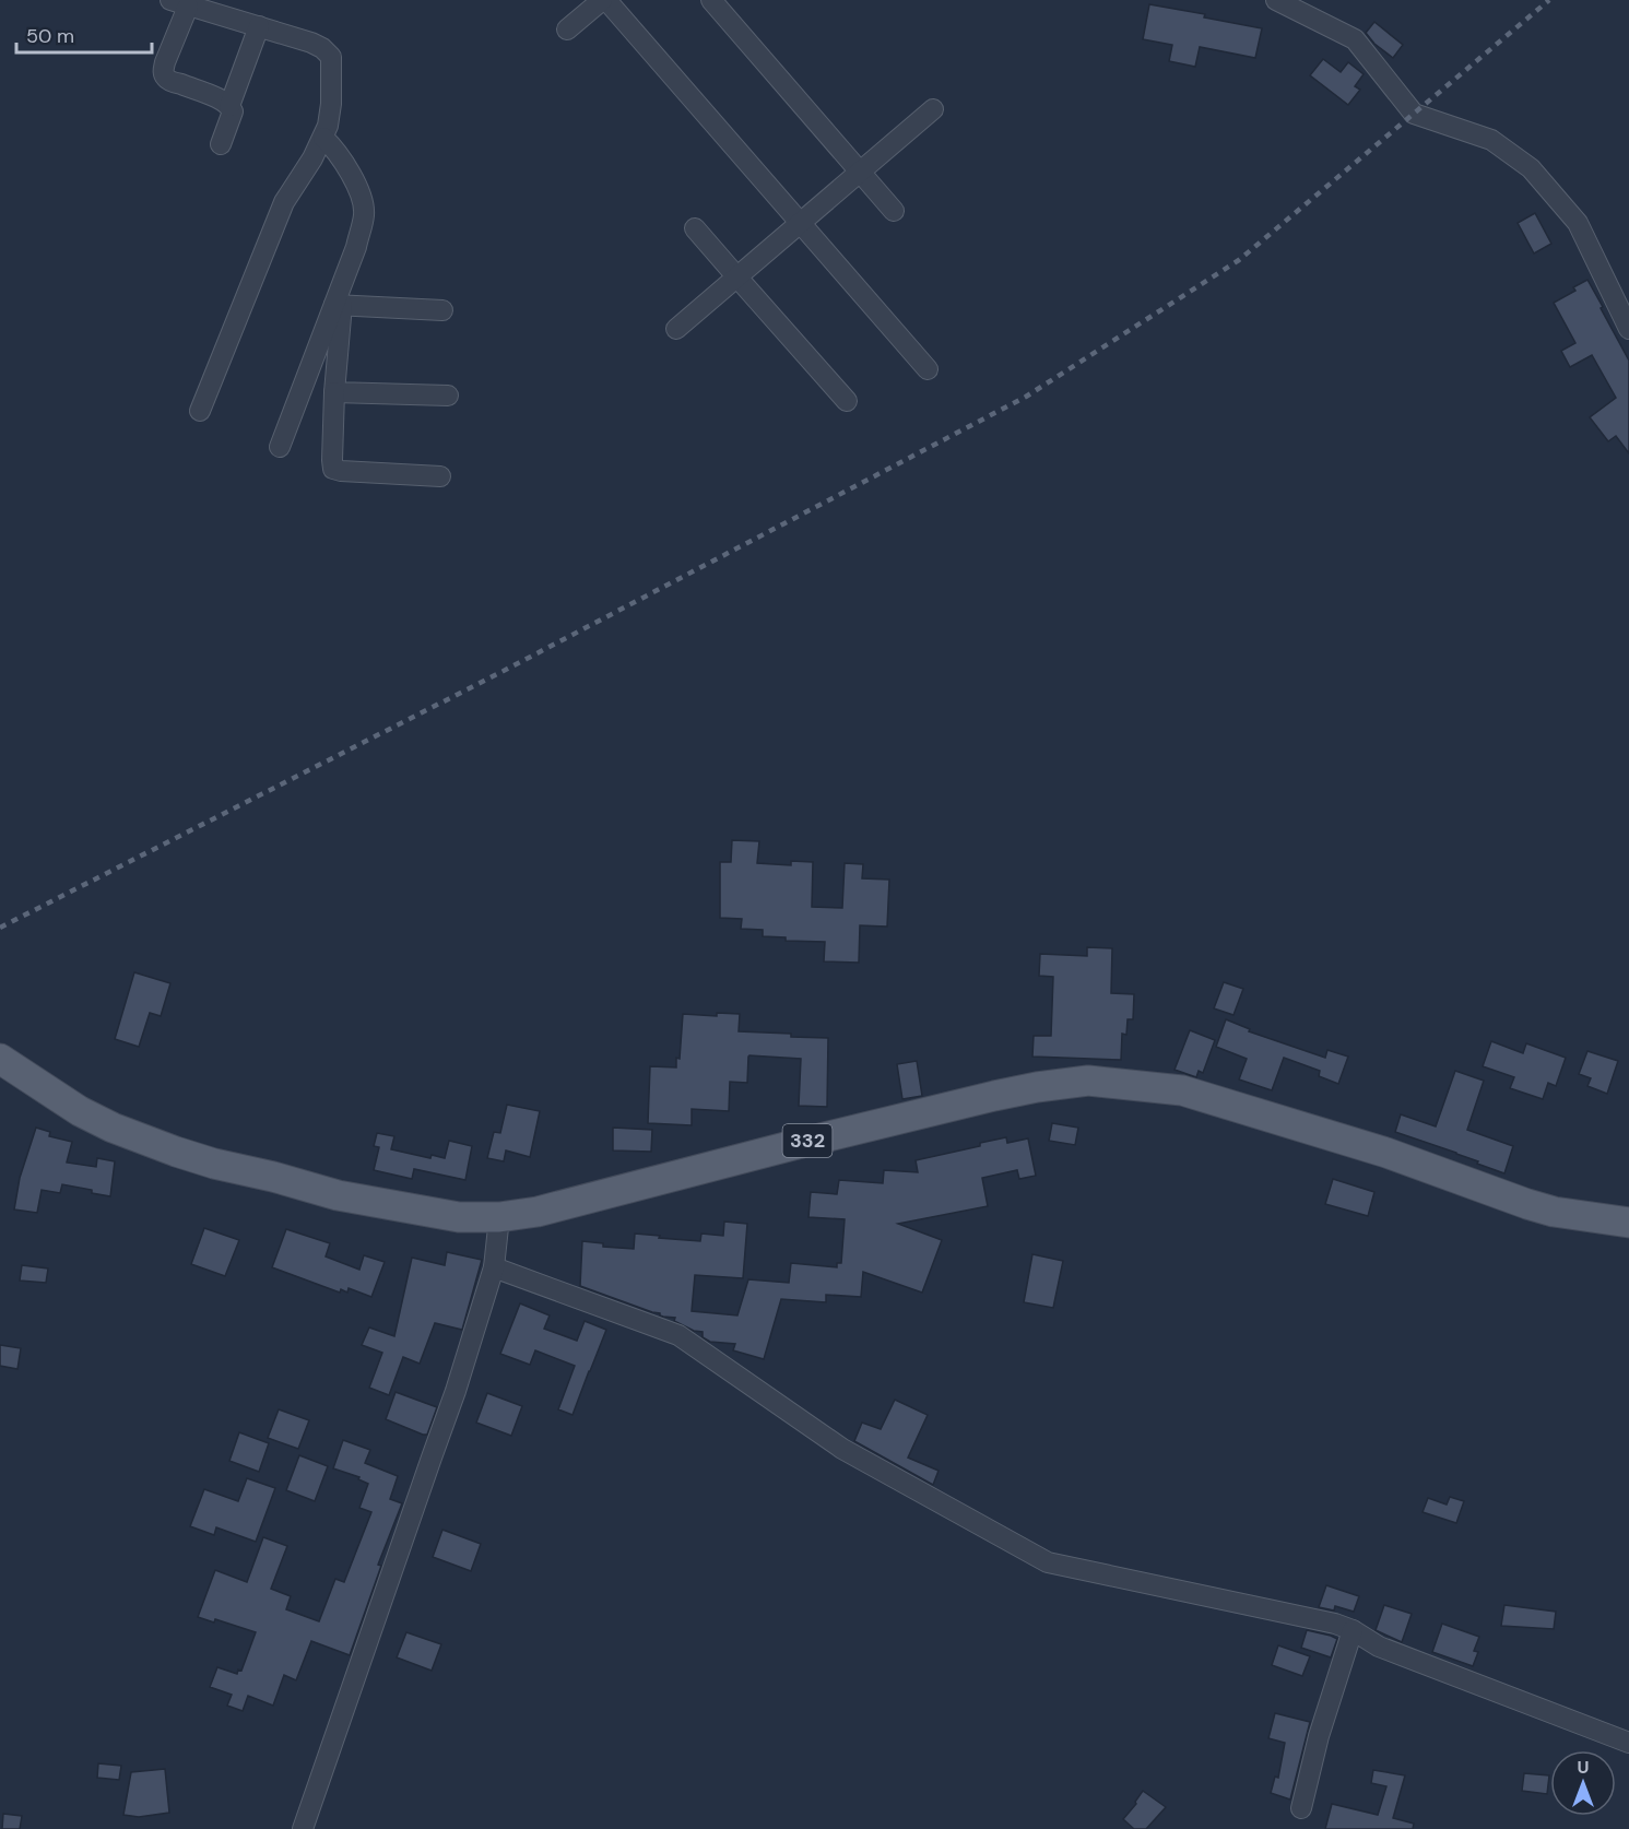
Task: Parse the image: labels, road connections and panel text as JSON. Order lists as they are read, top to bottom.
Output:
{
  "streets": {
    "main road": ["332"]
  },
  "scale_bar": "50 m",
  "north": "top"
}
